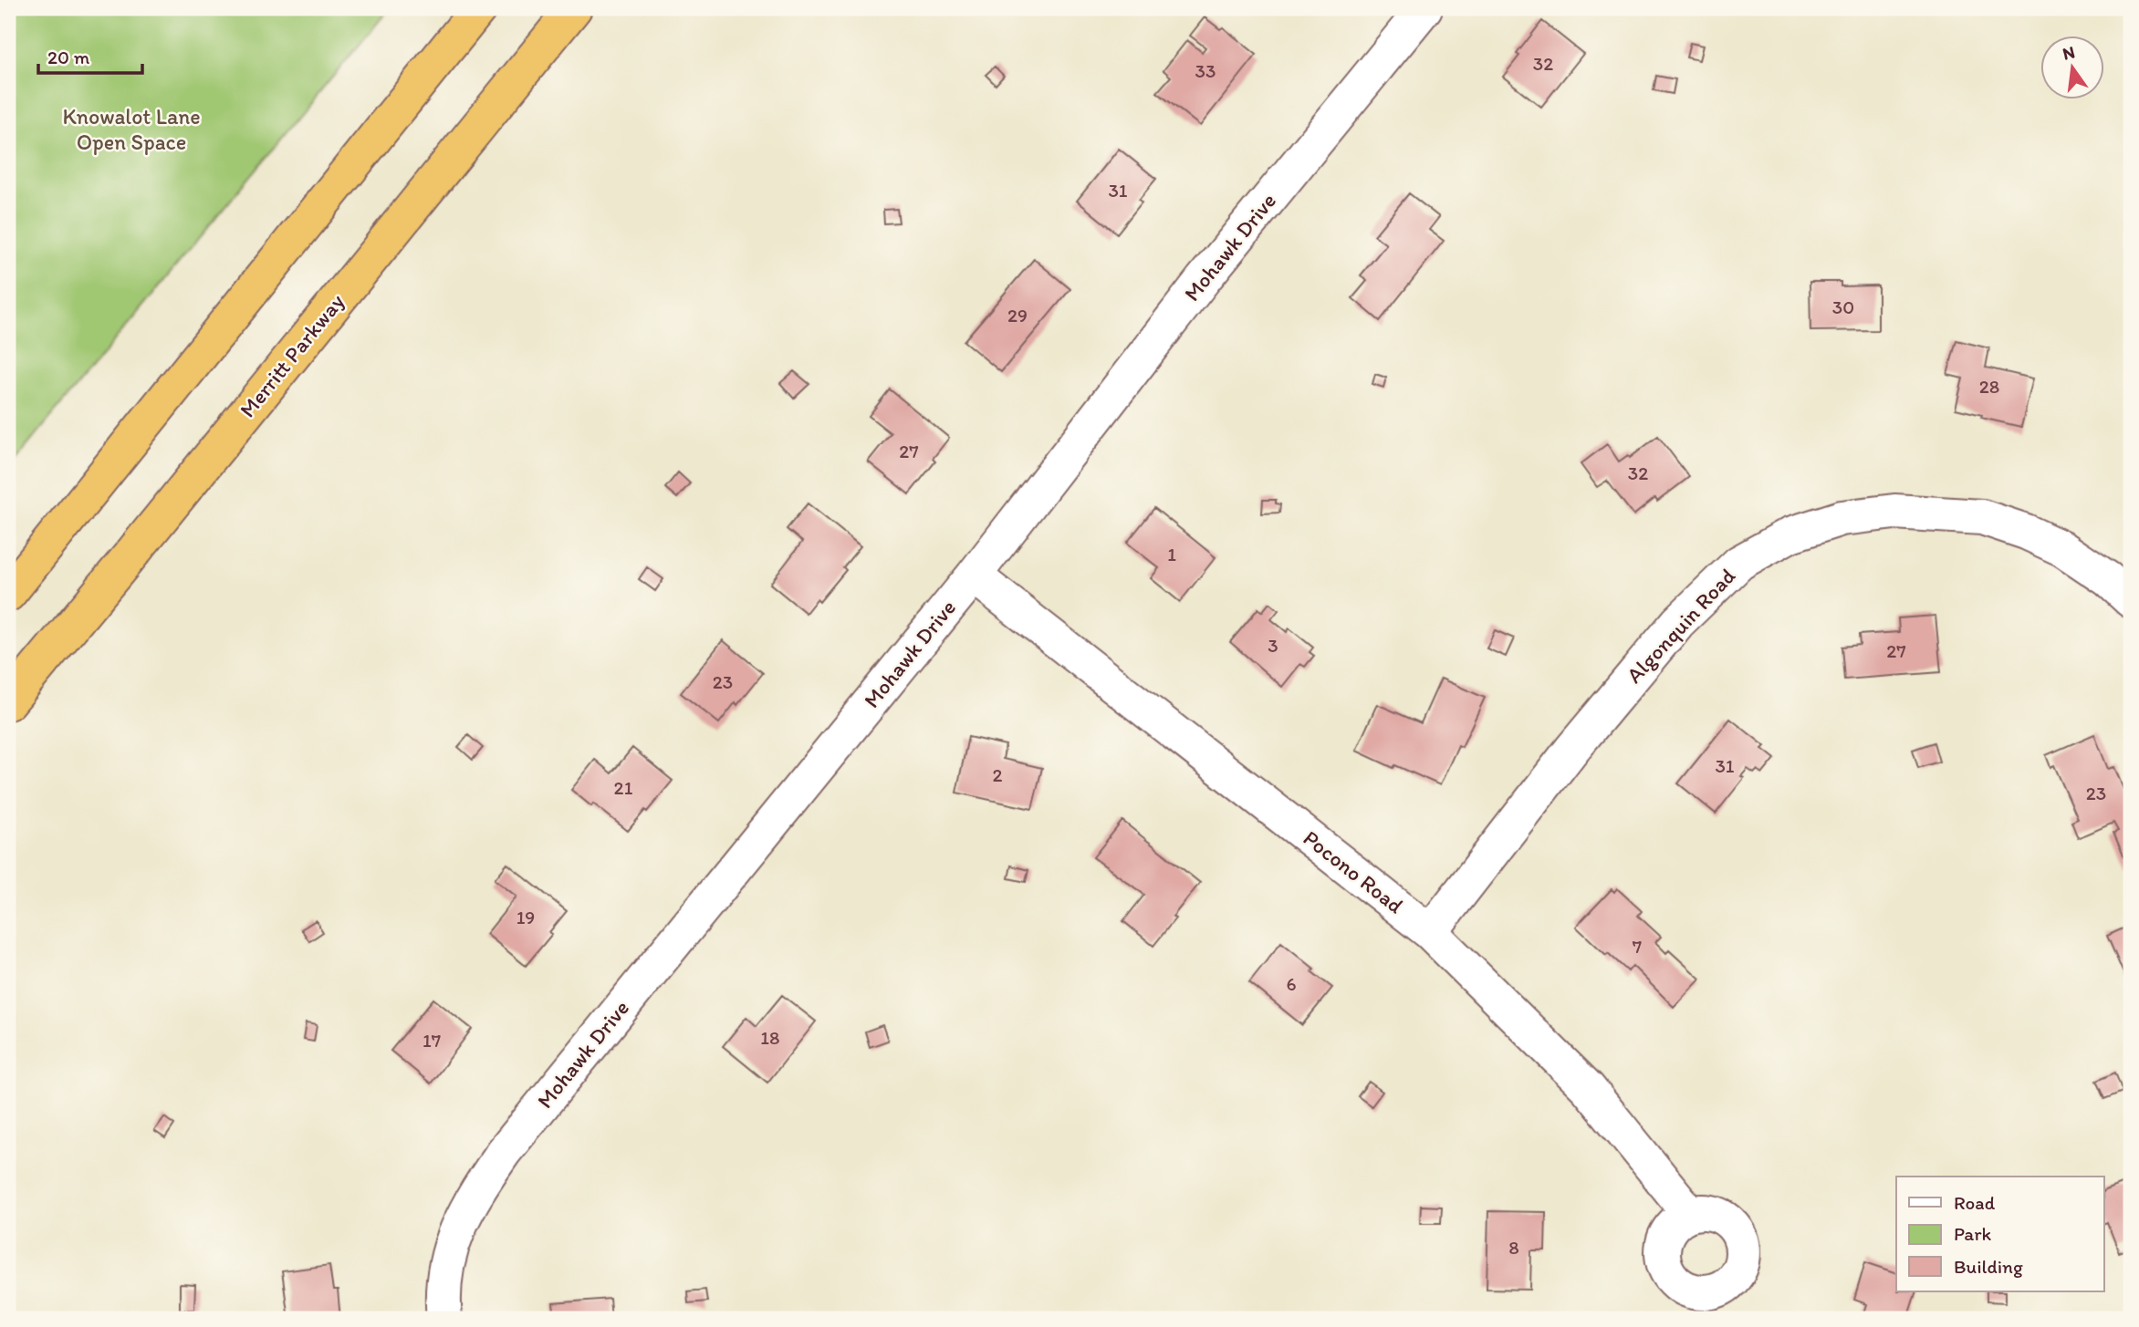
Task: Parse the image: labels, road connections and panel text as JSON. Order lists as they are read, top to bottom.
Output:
{
  "streets": {
    "highway": ["Merritt Parkway"],
    "street": ["Mohawk Drive", "Algonquin Road", "Pocono Road"]
  },
  "crossings": [
    ["Mohawk Drive", "Pocono Road"],
    ["Algonquin Road", "Pocono Road"]
  ],
  "parks": ["Knowalot Lane Open Space"],
  "house_numbers": [
    "32",
    "33",
    "31",
    "30",
    "29",
    "28",
    "27",
    "32",
    "1",
    "3",
    "27",
    "23",
    "31",
    "2",
    "21",
    "23",
    "19",
    "7",
    "6",
    "18",
    "17",
    "8"
  ],
  "legend": ["Road", "Park", "Building"],
  "scale_bar": "20 m",
  "north": "top"
}
